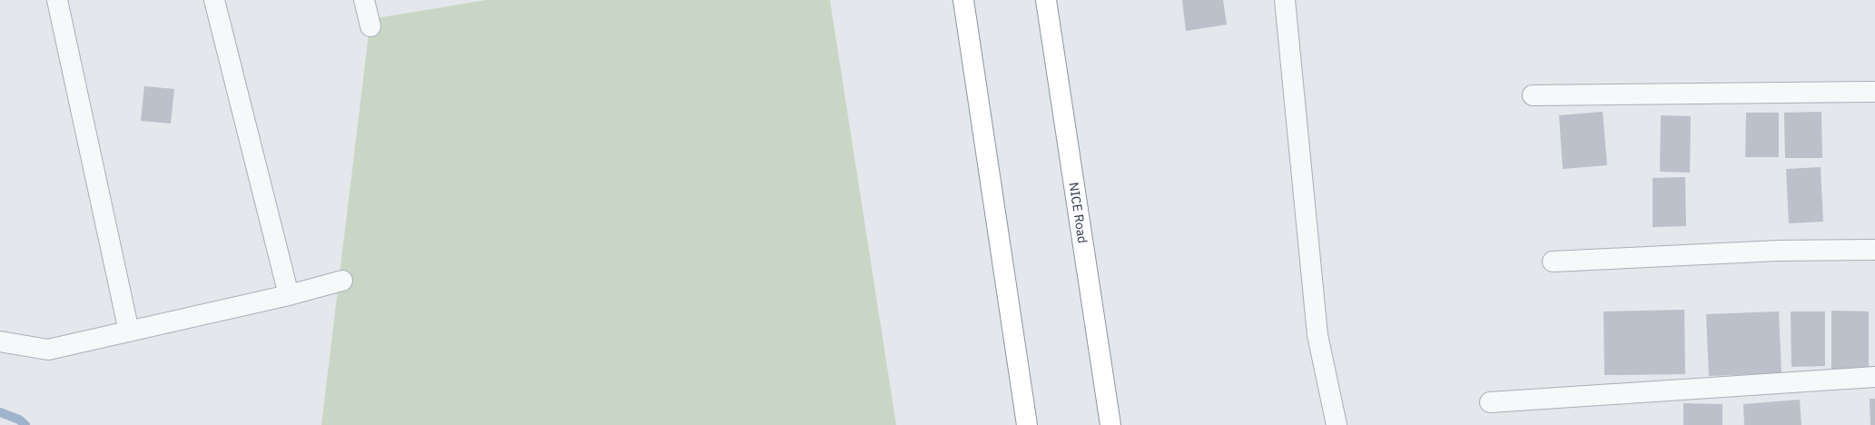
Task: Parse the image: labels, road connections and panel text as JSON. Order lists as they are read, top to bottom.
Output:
{
  "streets": {
    "highway": ["NICE Road"]
  }
}
